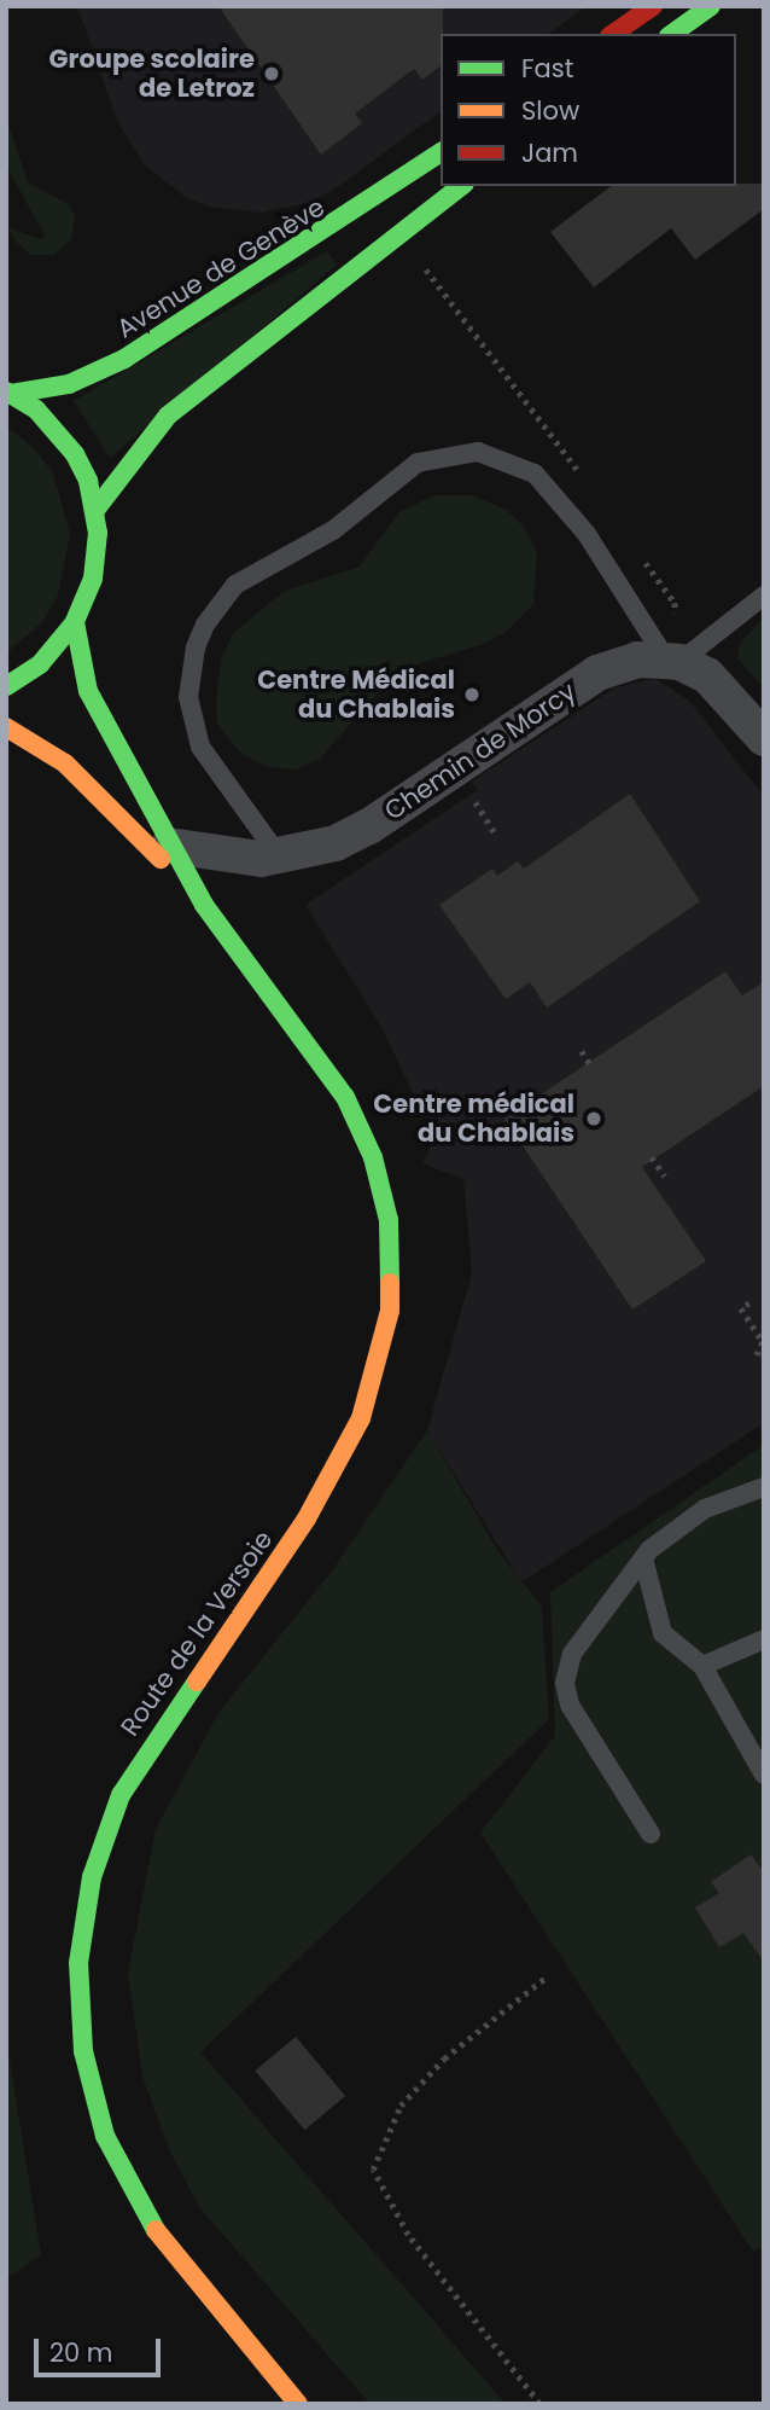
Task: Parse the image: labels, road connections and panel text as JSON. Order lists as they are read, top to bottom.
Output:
{
  "streets": {
    "main road": ["Avenue de Genève", "Route de la Versoie"],
    "street": ["Chemin de Morcy"]
  },
  "crossings": [
    ["Chemin de Morcy", "Route de la Versoie"]
  ],
  "places": ["Groupe scolaire de Letroz", "Centre Médical du Chablais", "Centre médical du Chablais"],
  "legend": ["Fast", "Slow", "Jam"],
  "scale_bar": "20 m"
}
